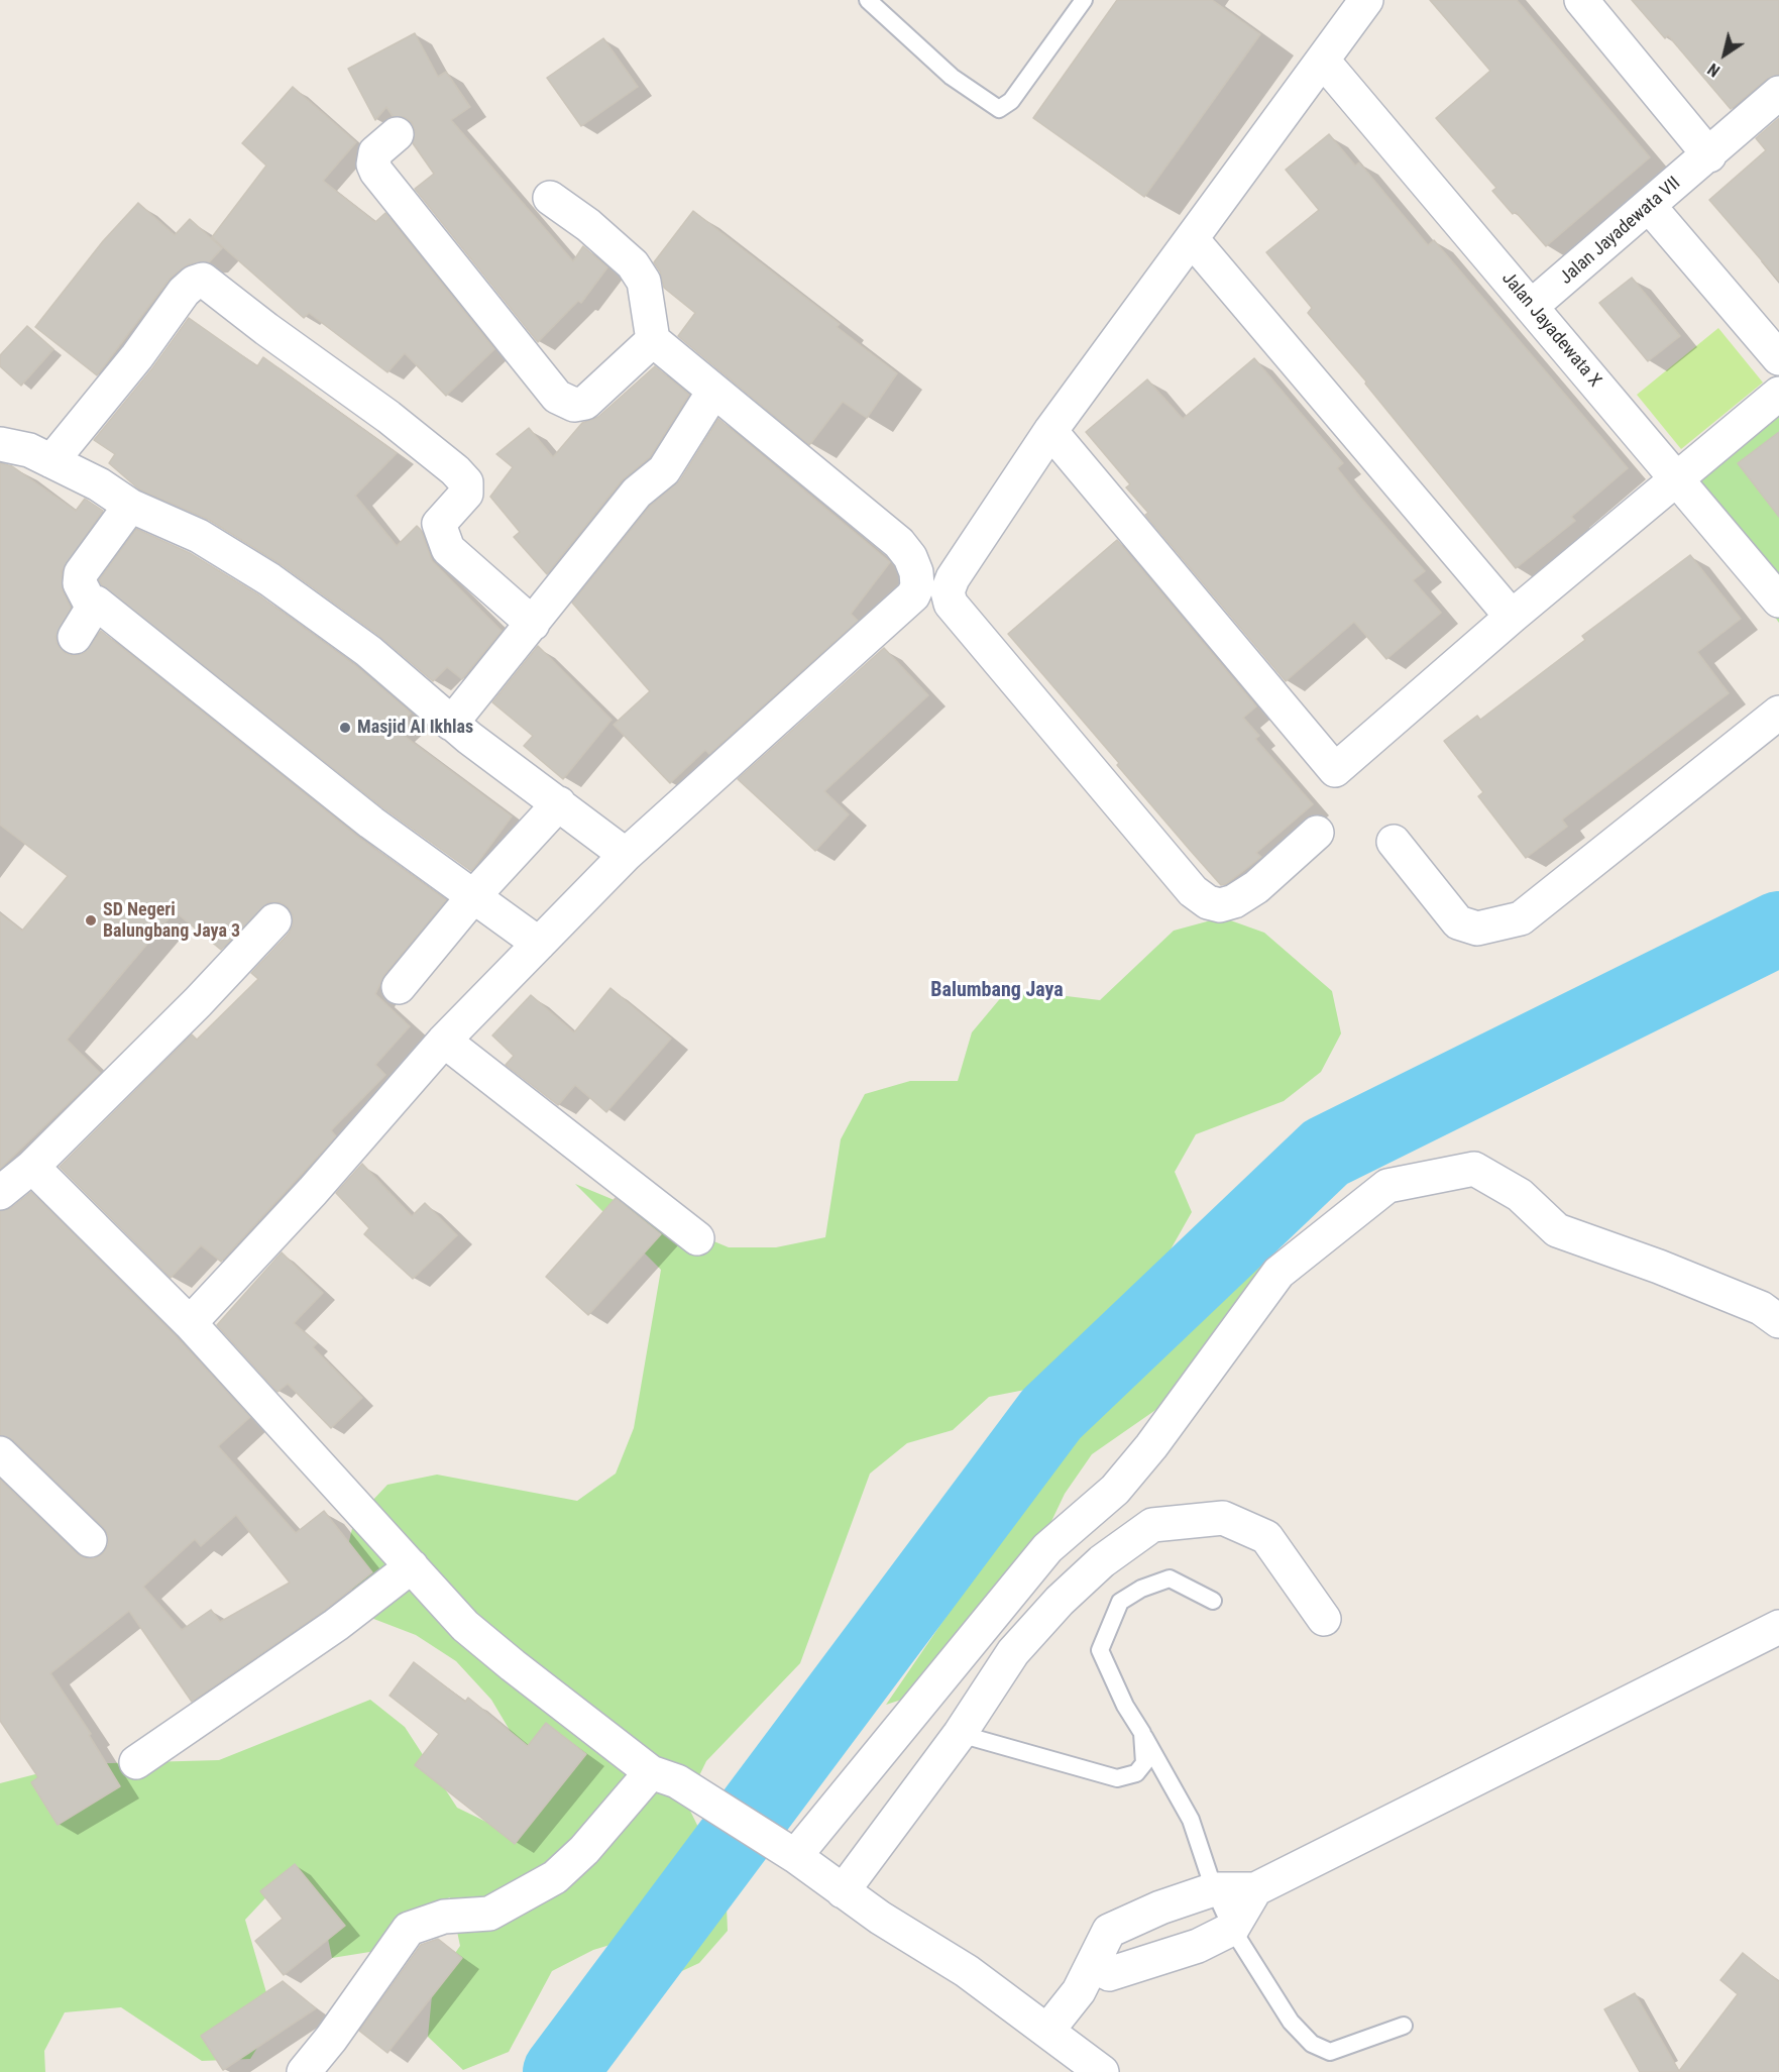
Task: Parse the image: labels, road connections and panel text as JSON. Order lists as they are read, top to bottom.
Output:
{
  "streets": {
    "street": ["Jalan Jayadewata VII", "Jalan Jayadewata X"]
  },
  "crossings": [
    ["Jalan Jayadewata VII", "Jalan Jayadewata X"]
  ],
  "districts": ["Balumbang Jaya"],
  "places": ["Masjid Al Ikhlas", "SD Negeri Balungbang Jaya 3"],
  "north": "bottom left"
}
